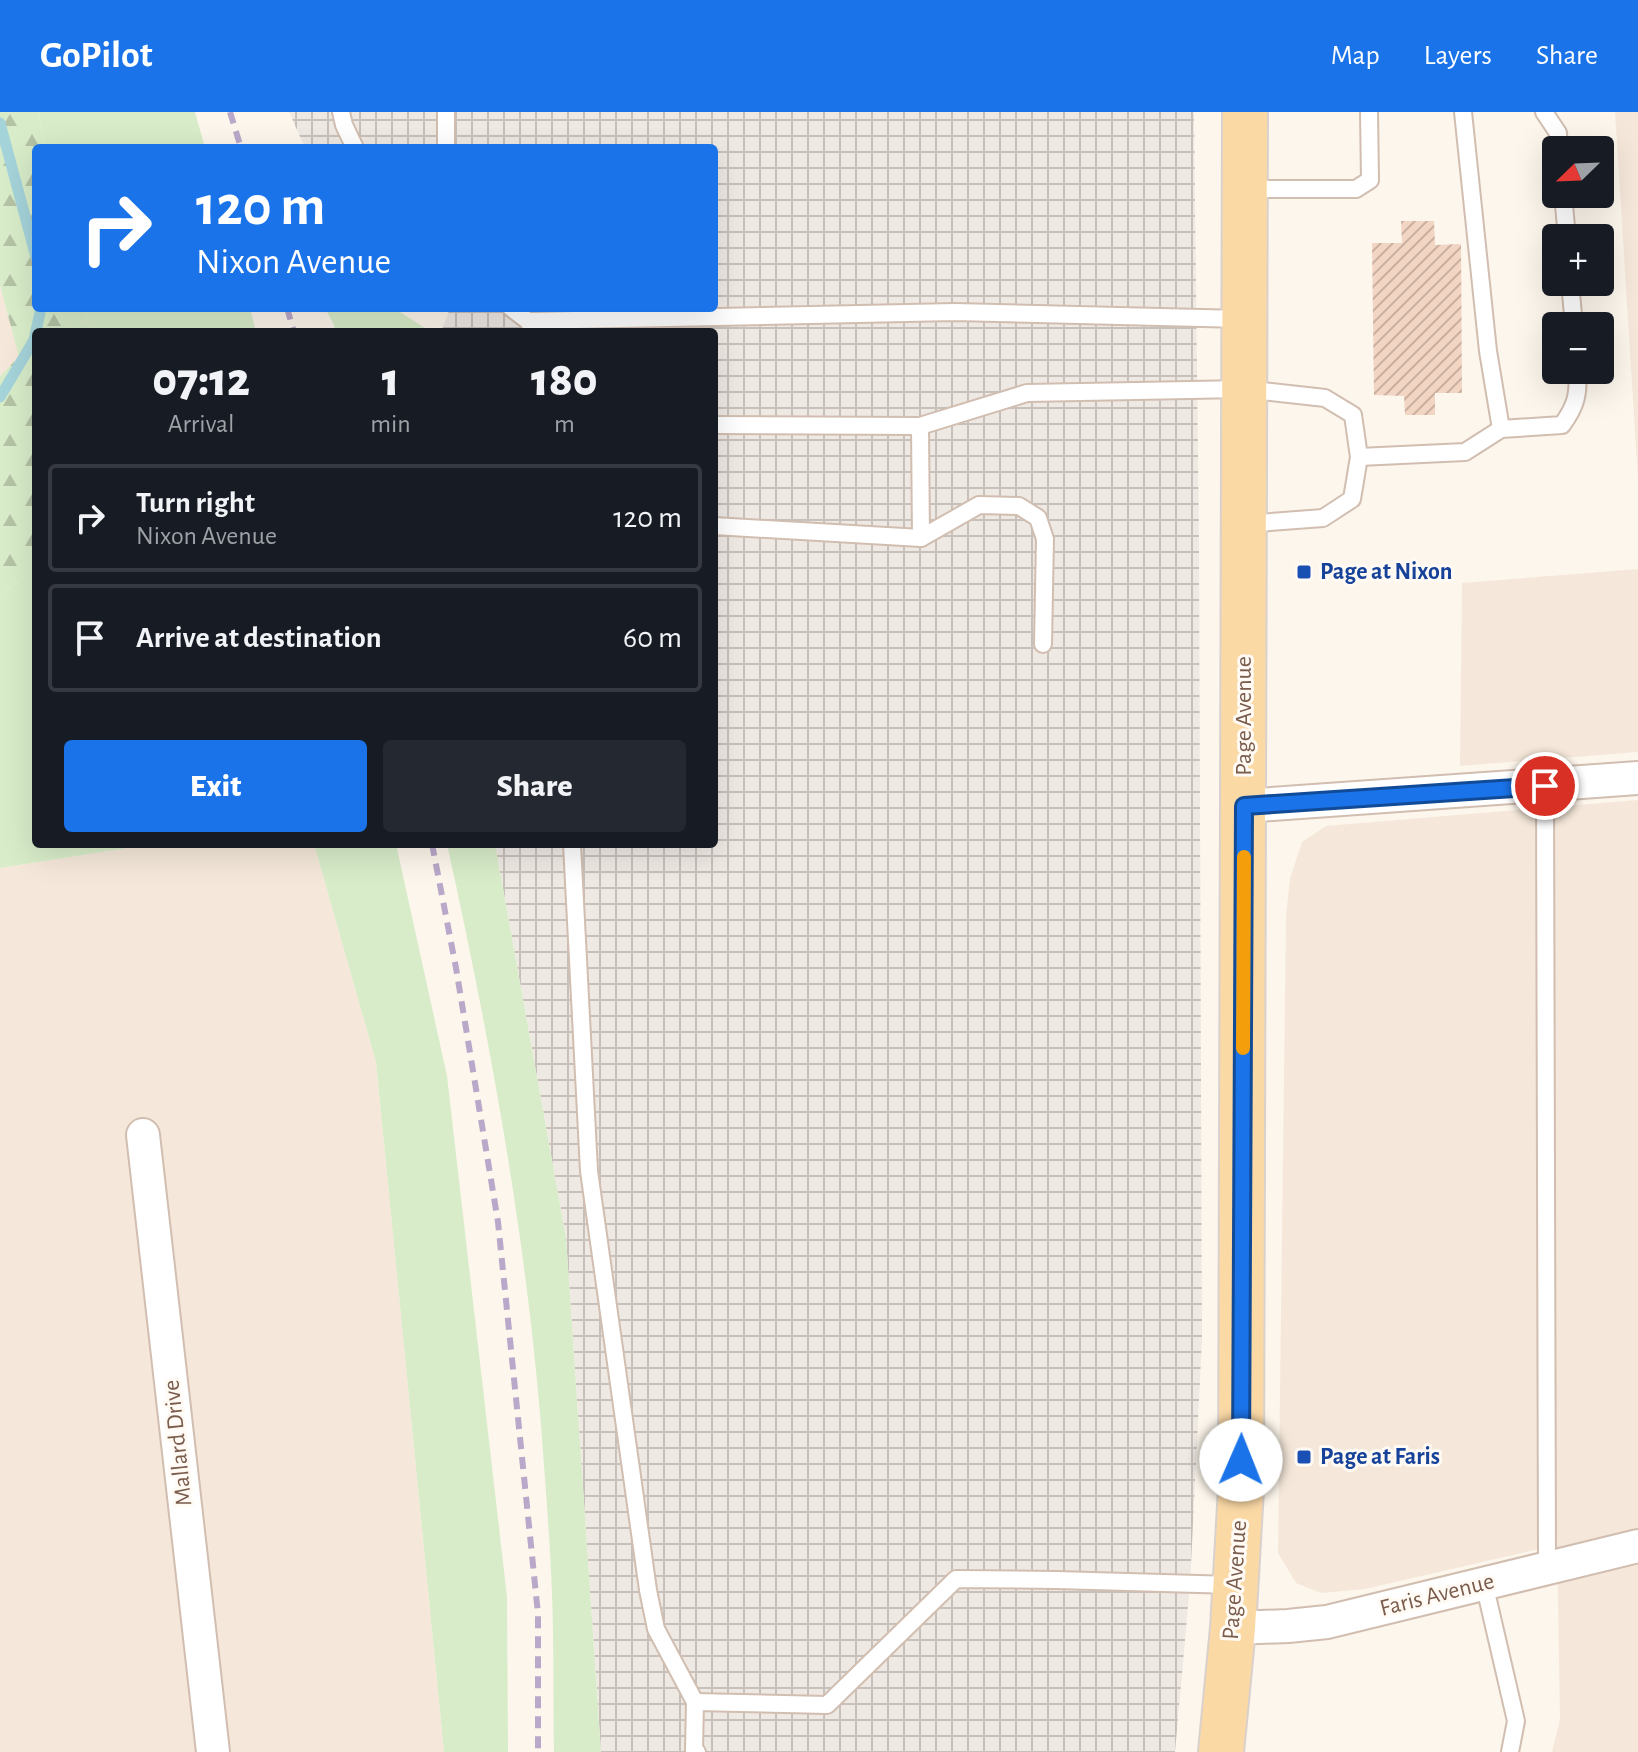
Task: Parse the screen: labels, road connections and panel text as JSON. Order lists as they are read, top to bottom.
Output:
{
  "streets": {
    "main road": ["Page Avenue"],
    "street": ["Mallard Drive", "Faris Avenue"]
  },
  "crossings": [
    ["Page Avenue", "Faris Avenue"]
  ],
  "places": {
    "transit": ["Page at Nixon", "Page at Faris"]
  },
  "north": "bottom left",
  "page": {
    "header": "GoPilot",
    "nav": ["Map", "Layers", "Share"],
    "map_buttons": ["+", "−"],
    "turn": ["120 m", "Nixon Avenue"],
    "eta": [
      "07:12",
      "Arrival",
      "1",
      "min",
      "180",
      "m"
    ],
    "list": [
      {
        "name": "Turn right",
        "note": "Nixon Avenue",
        "value": "120 m"
      },
      {
        "name": "Arrive at destination",
        "value": "60 m"
      }
    ],
    "buttons": ["Exit", "Share"]
  }
}
